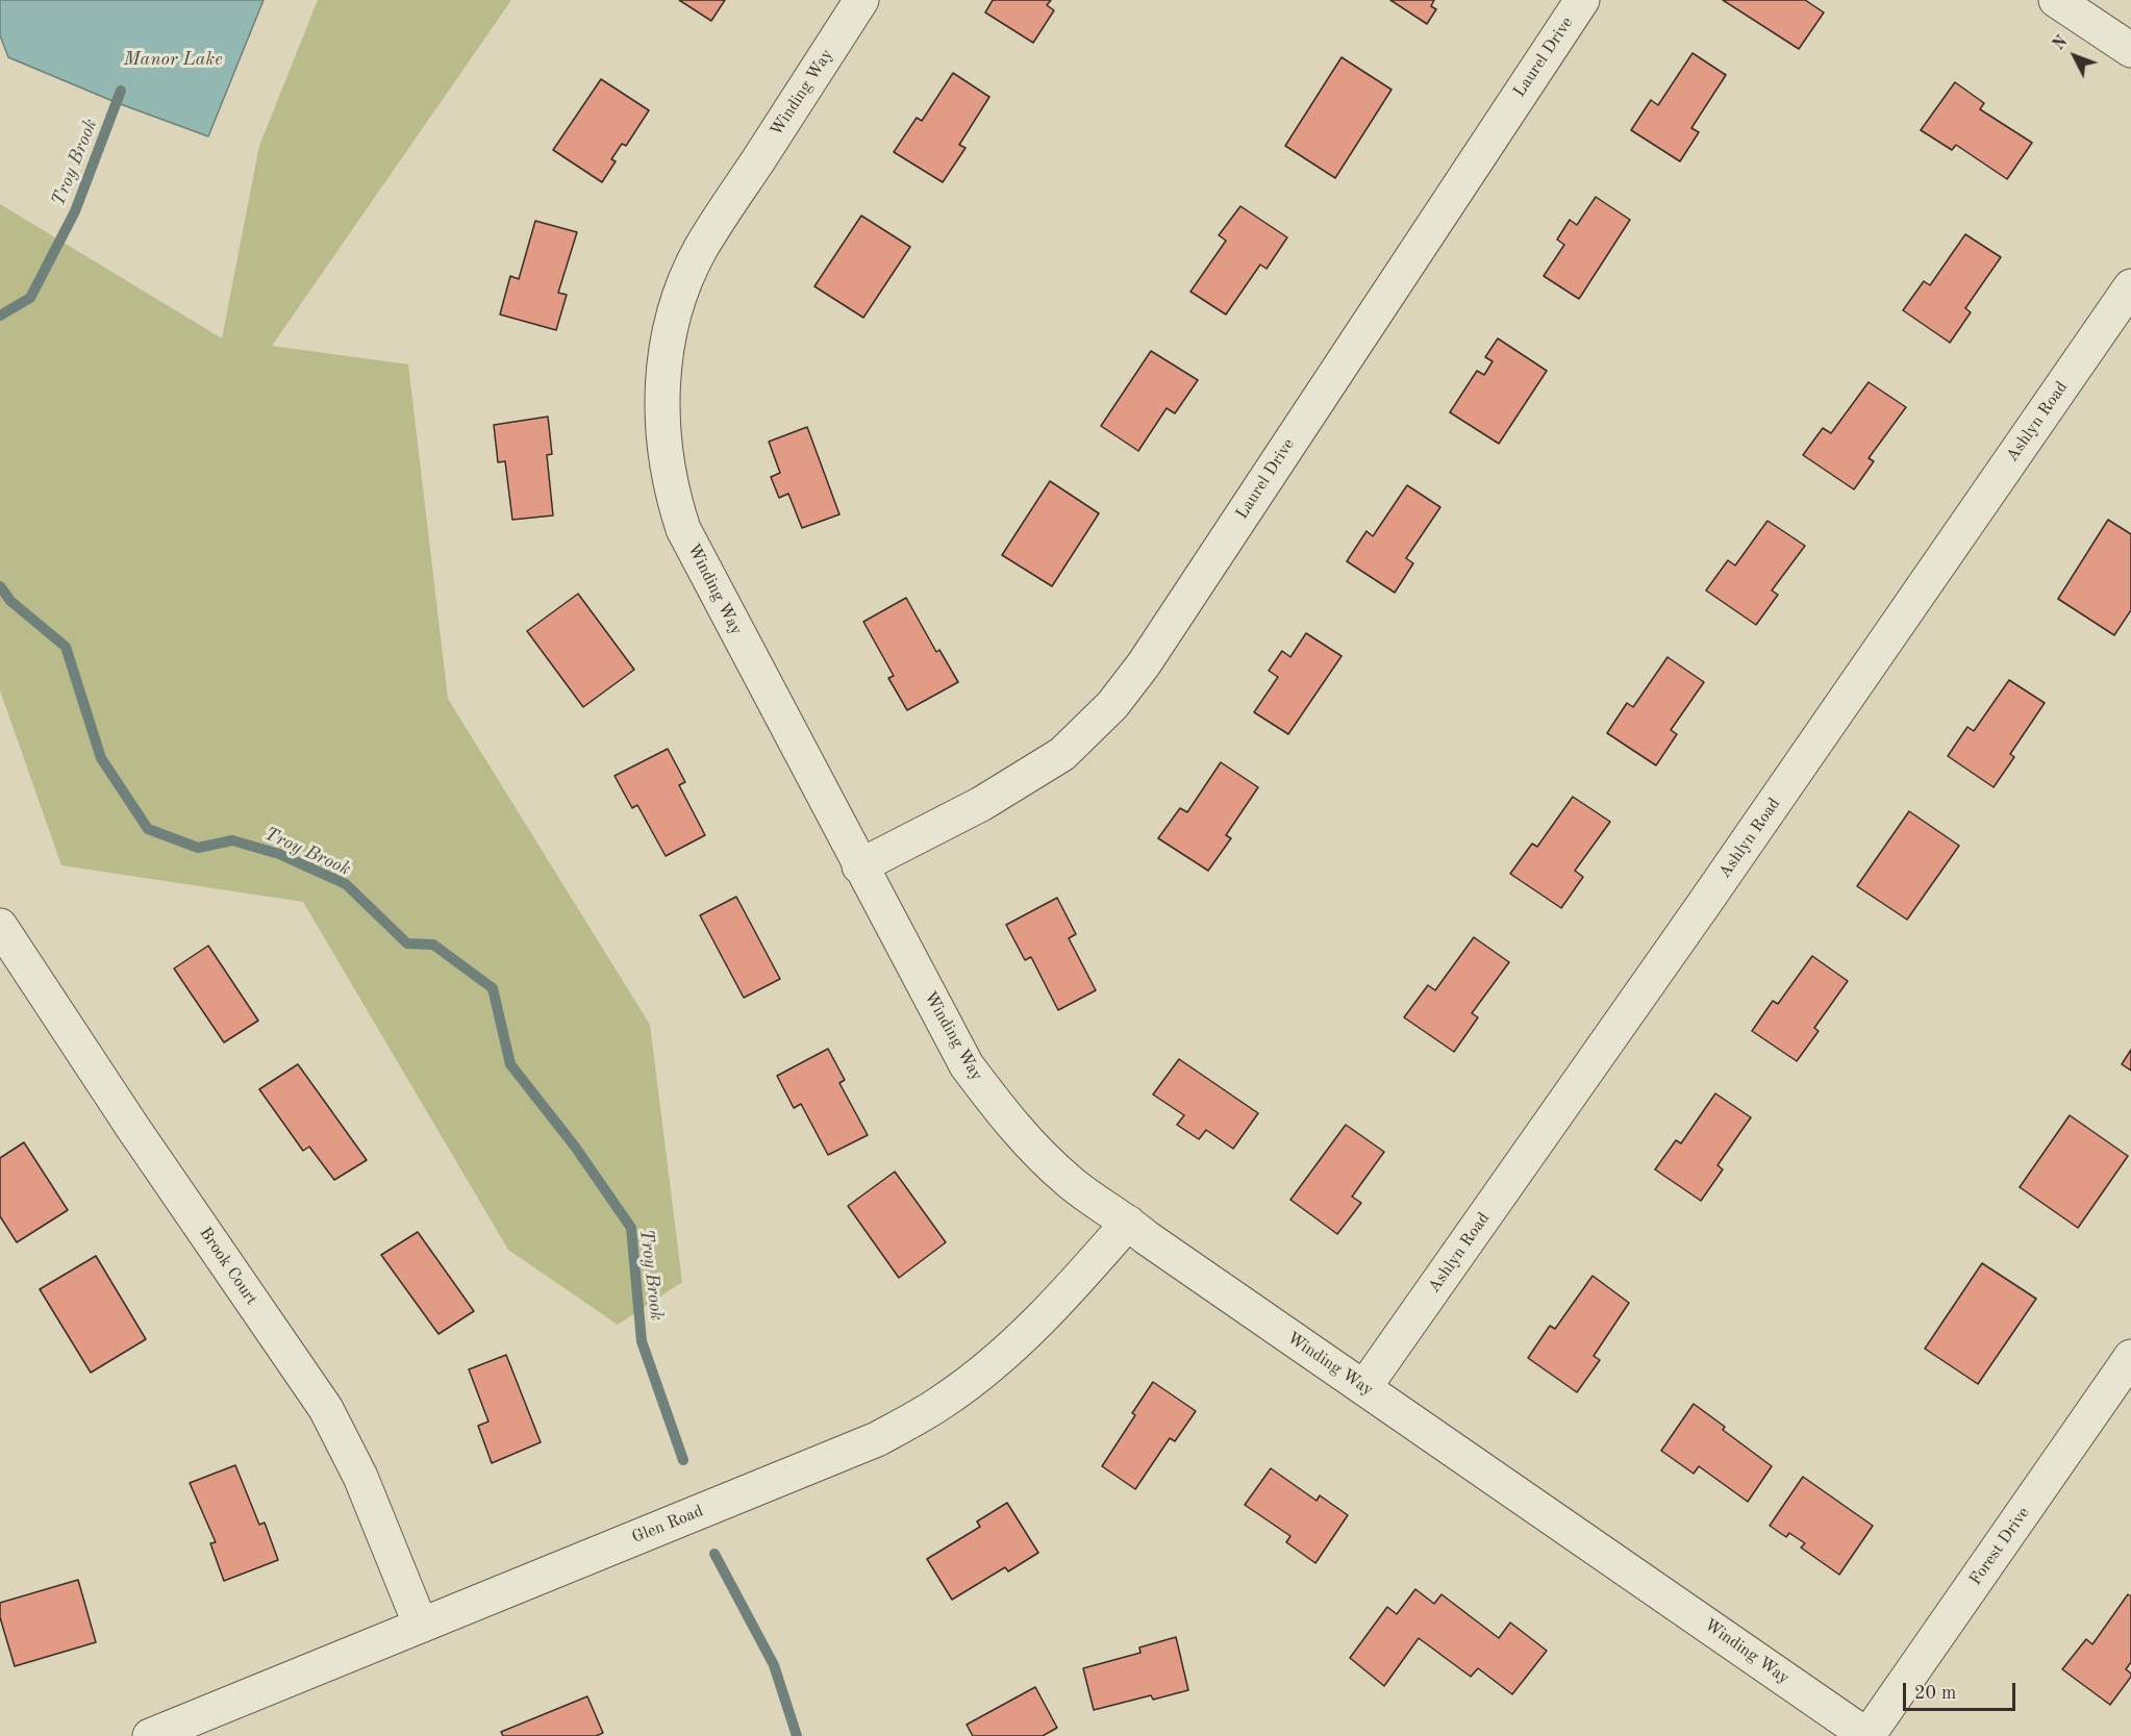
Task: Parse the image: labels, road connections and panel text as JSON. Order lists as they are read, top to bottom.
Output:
{
  "streets": {
    "street": [
      "Laurel Drive",
      "Winding Way",
      "Ashlyn Road",
      "Brook Court",
      "Glen Road",
      "Forest Drive"
    ]
  },
  "crossings": [
    ["Laurel Drive", "Winding Way"],
    ["Winding Way", "Ashlyn Road"],
    ["Winding Way", "Glen Road"],
    ["Winding Way", "Forest Drive"],
    ["Brook Court", "Glen Road"]
  ],
  "water": ["Manor Lake", "Troy Brook"],
  "scale_bar": "20 m",
  "north": "top left"
}
